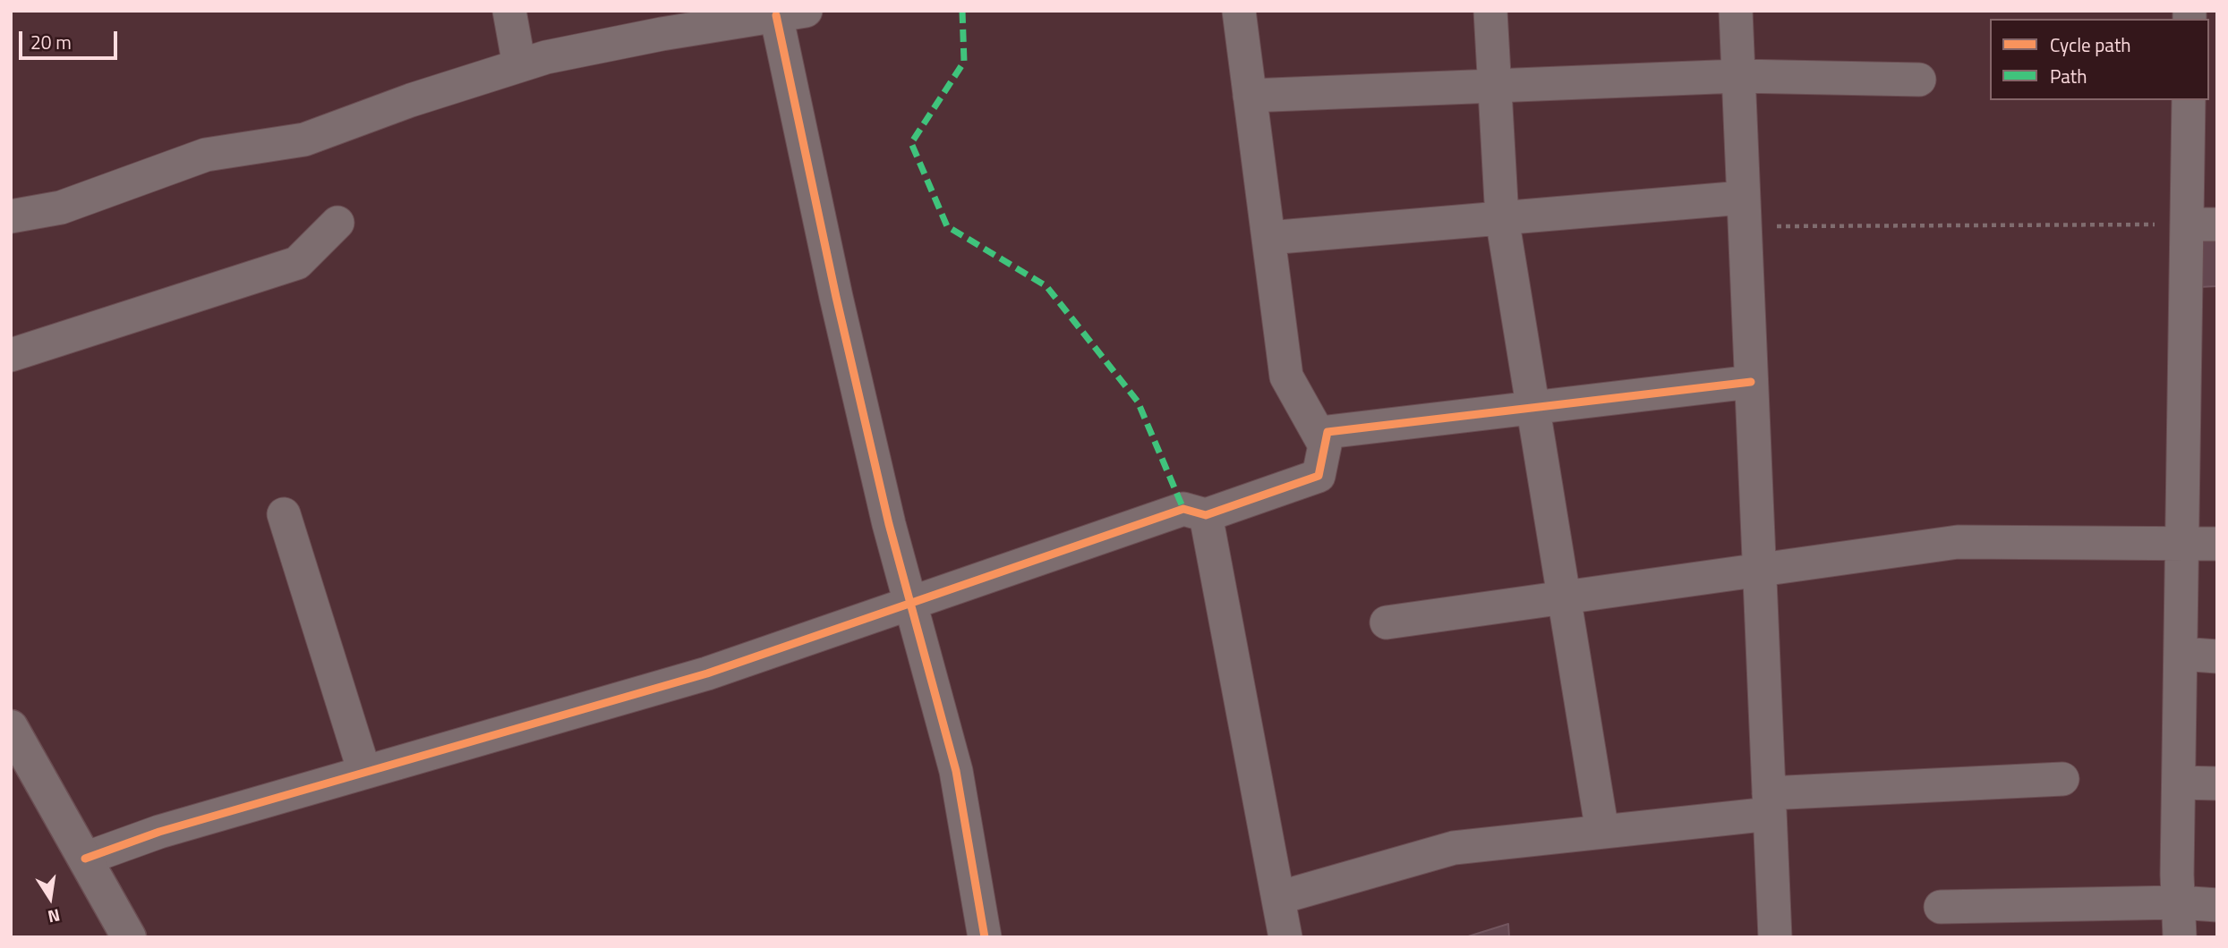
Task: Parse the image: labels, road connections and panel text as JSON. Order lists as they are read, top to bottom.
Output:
{
  "legend": ["Cycle path", "Path"],
  "scale_bar": "20 m",
  "north": "bottom"
}
